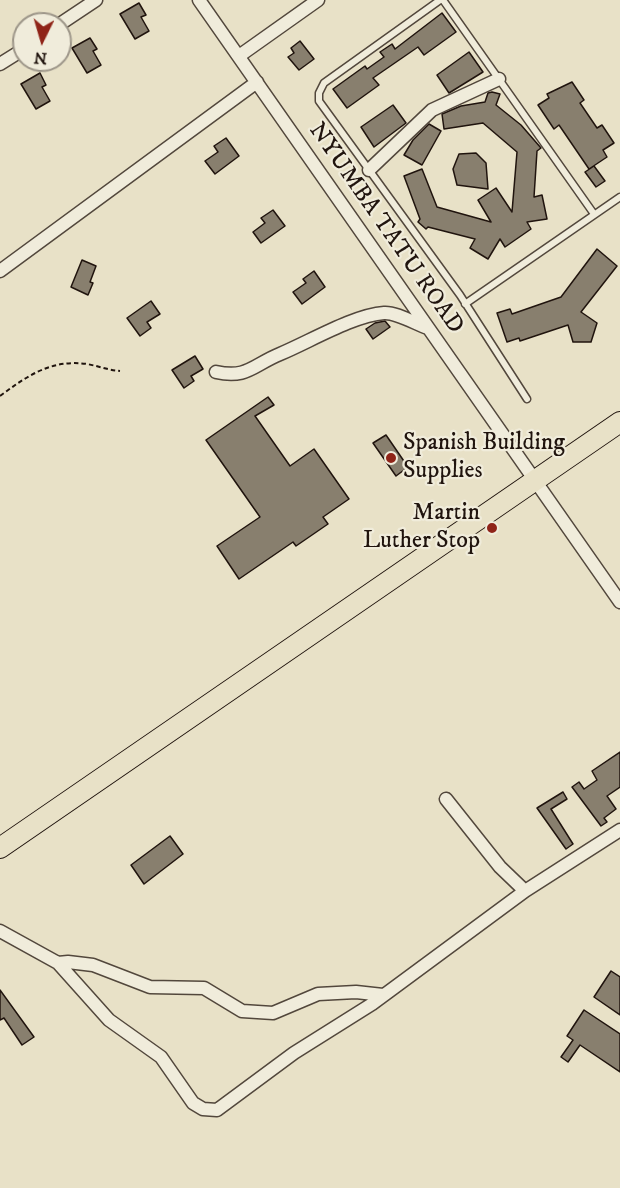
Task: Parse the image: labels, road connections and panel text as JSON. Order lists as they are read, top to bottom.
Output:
{
  "streets": {
    "street": ["NYUMBA TATU ROAD"]
  },
  "places": ["Spanish Building Supplies", "Martin Luther Stop"],
  "north": "bottom"
}
